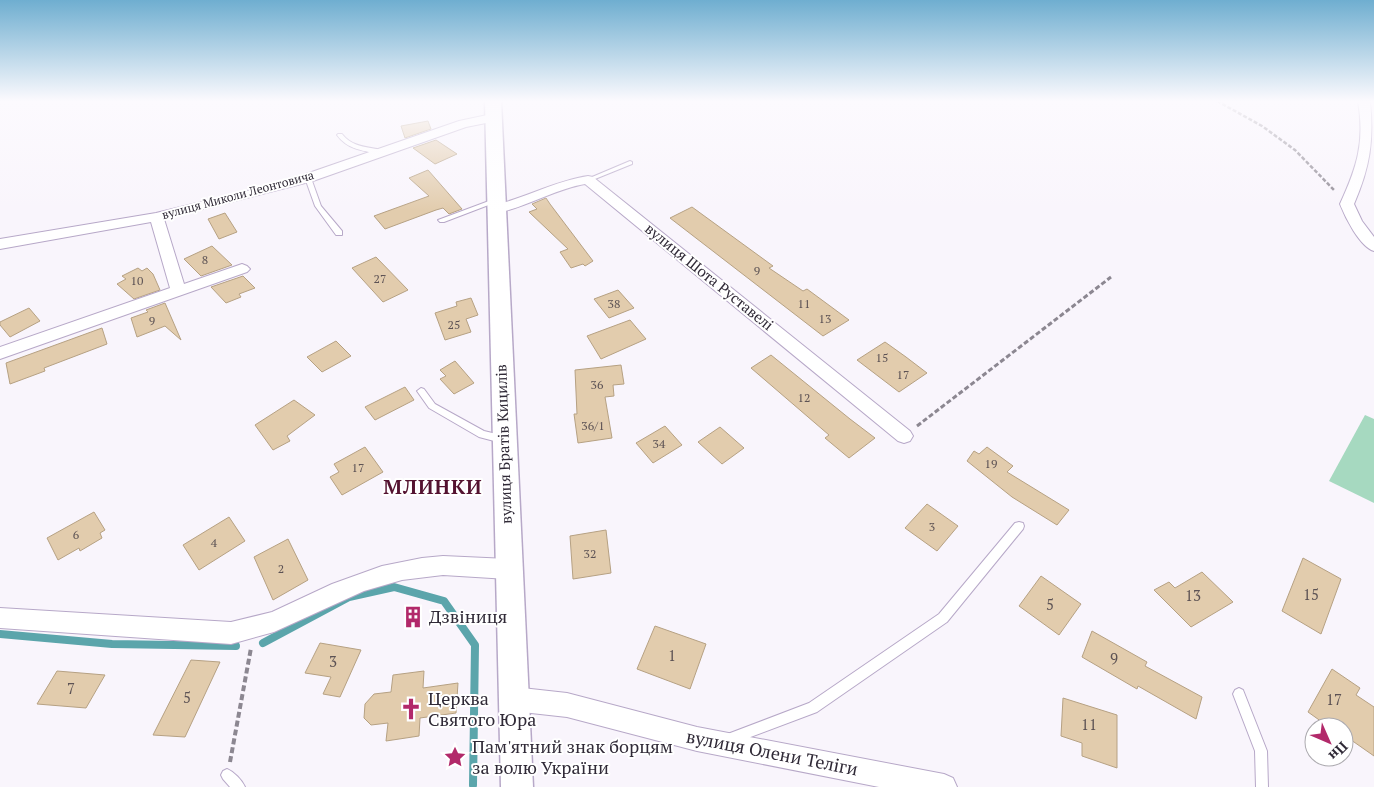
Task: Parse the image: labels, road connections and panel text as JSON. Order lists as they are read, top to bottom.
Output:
{
  "streets": {
    "street": [
      "вулиця Миколи Леонтовича",
      "вулиця Шота Руставелі",
      "вулиця Братів Кицилів",
      "вулиця Олени Теліги"
    ]
  },
  "crossings": [
    ["вулиця Братів Кицилів", "вулиця Олени Теліги"]
  ],
  "districts": ["МЛИНКИ"],
  "places": {
    "building": ["Дзвіниця"],
    "church": ["Церква Святого Юра"],
    "place": ["Пам'ятний знак борцям за волю України"]
  },
  "house_numbers": [
    "8",
    "9",
    "27",
    "10",
    "38",
    "11",
    "13",
    "9",
    "25",
    "15",
    "17",
    "36",
    "12",
    "36/1",
    "34",
    "19",
    "17",
    "3",
    "6",
    "4",
    "32",
    "2",
    "15",
    "13",
    "5",
    "1",
    "9",
    "3",
    "7",
    "5",
    "17",
    "11"
  ],
  "north": "bottom right"
}
